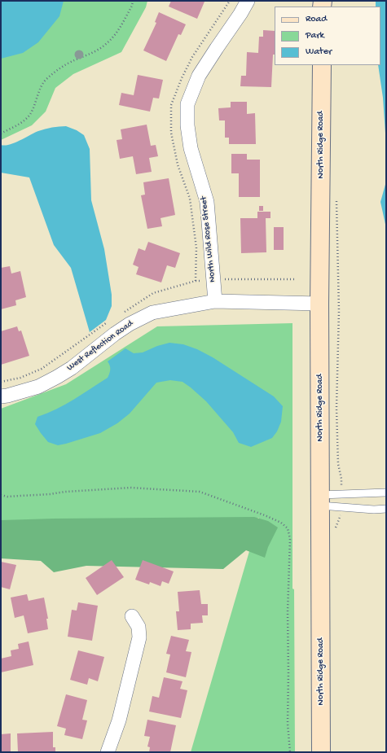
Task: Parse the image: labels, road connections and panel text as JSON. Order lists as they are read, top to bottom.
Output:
{
  "streets": {
    "main road": ["North Ridge Road"],
    "street": ["North Wild Rose Street", "West Reflection Road"]
  },
  "crossings": [
    ["North Ridge Road", "West Reflection Road"],
    ["North Wild Rose Street", "West Reflection Road"]
  ],
  "legend": ["Road", "Park", "Water"]
}
